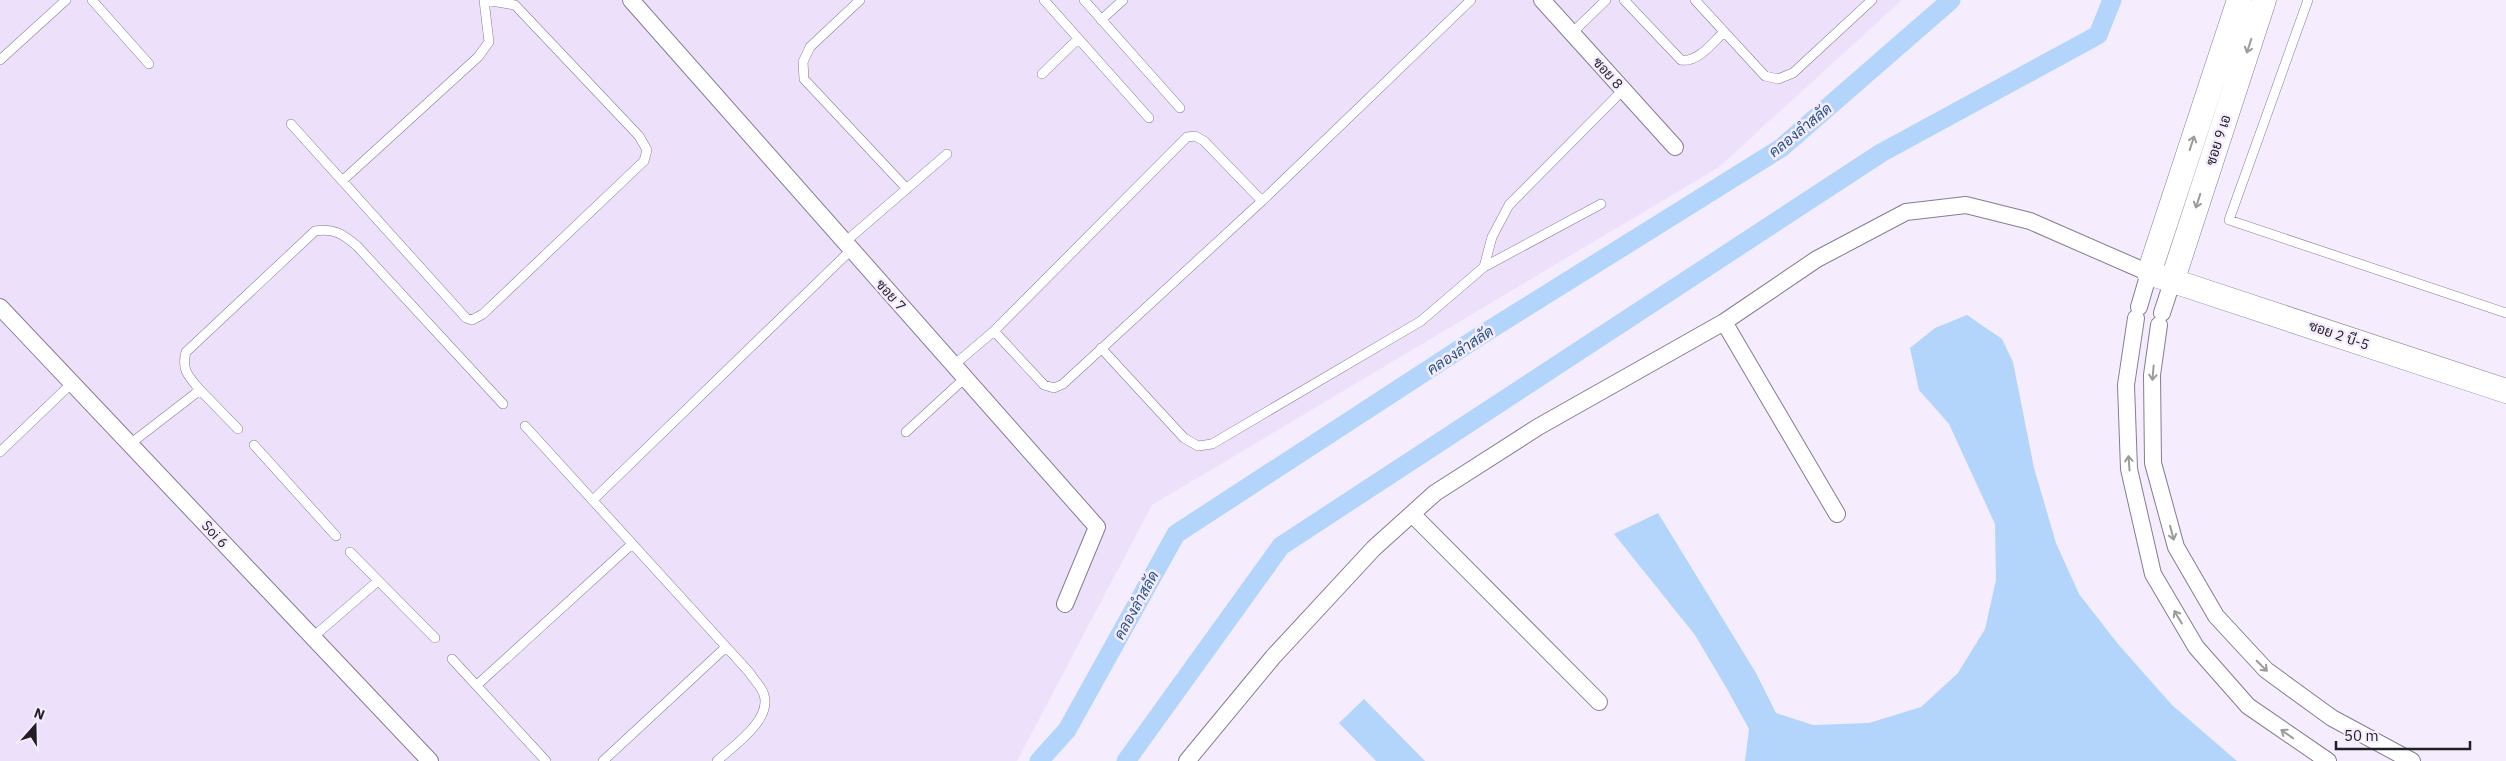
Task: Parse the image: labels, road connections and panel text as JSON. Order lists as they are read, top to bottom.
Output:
{
  "streets": {
    "street": [
      "ซอย 8",
      "ซอย 9 เอ",
      "ซอย 7",
      "ซอย 2 บี-5",
      "Soi 6"
    ]
  },
  "crossings": [
    ["ซอย 9 เอ", "ซอย 2 บี-5"]
  ],
  "water": ["คลองลำสลัด"],
  "scale_bar": "50 m",
  "north": "top"
}
